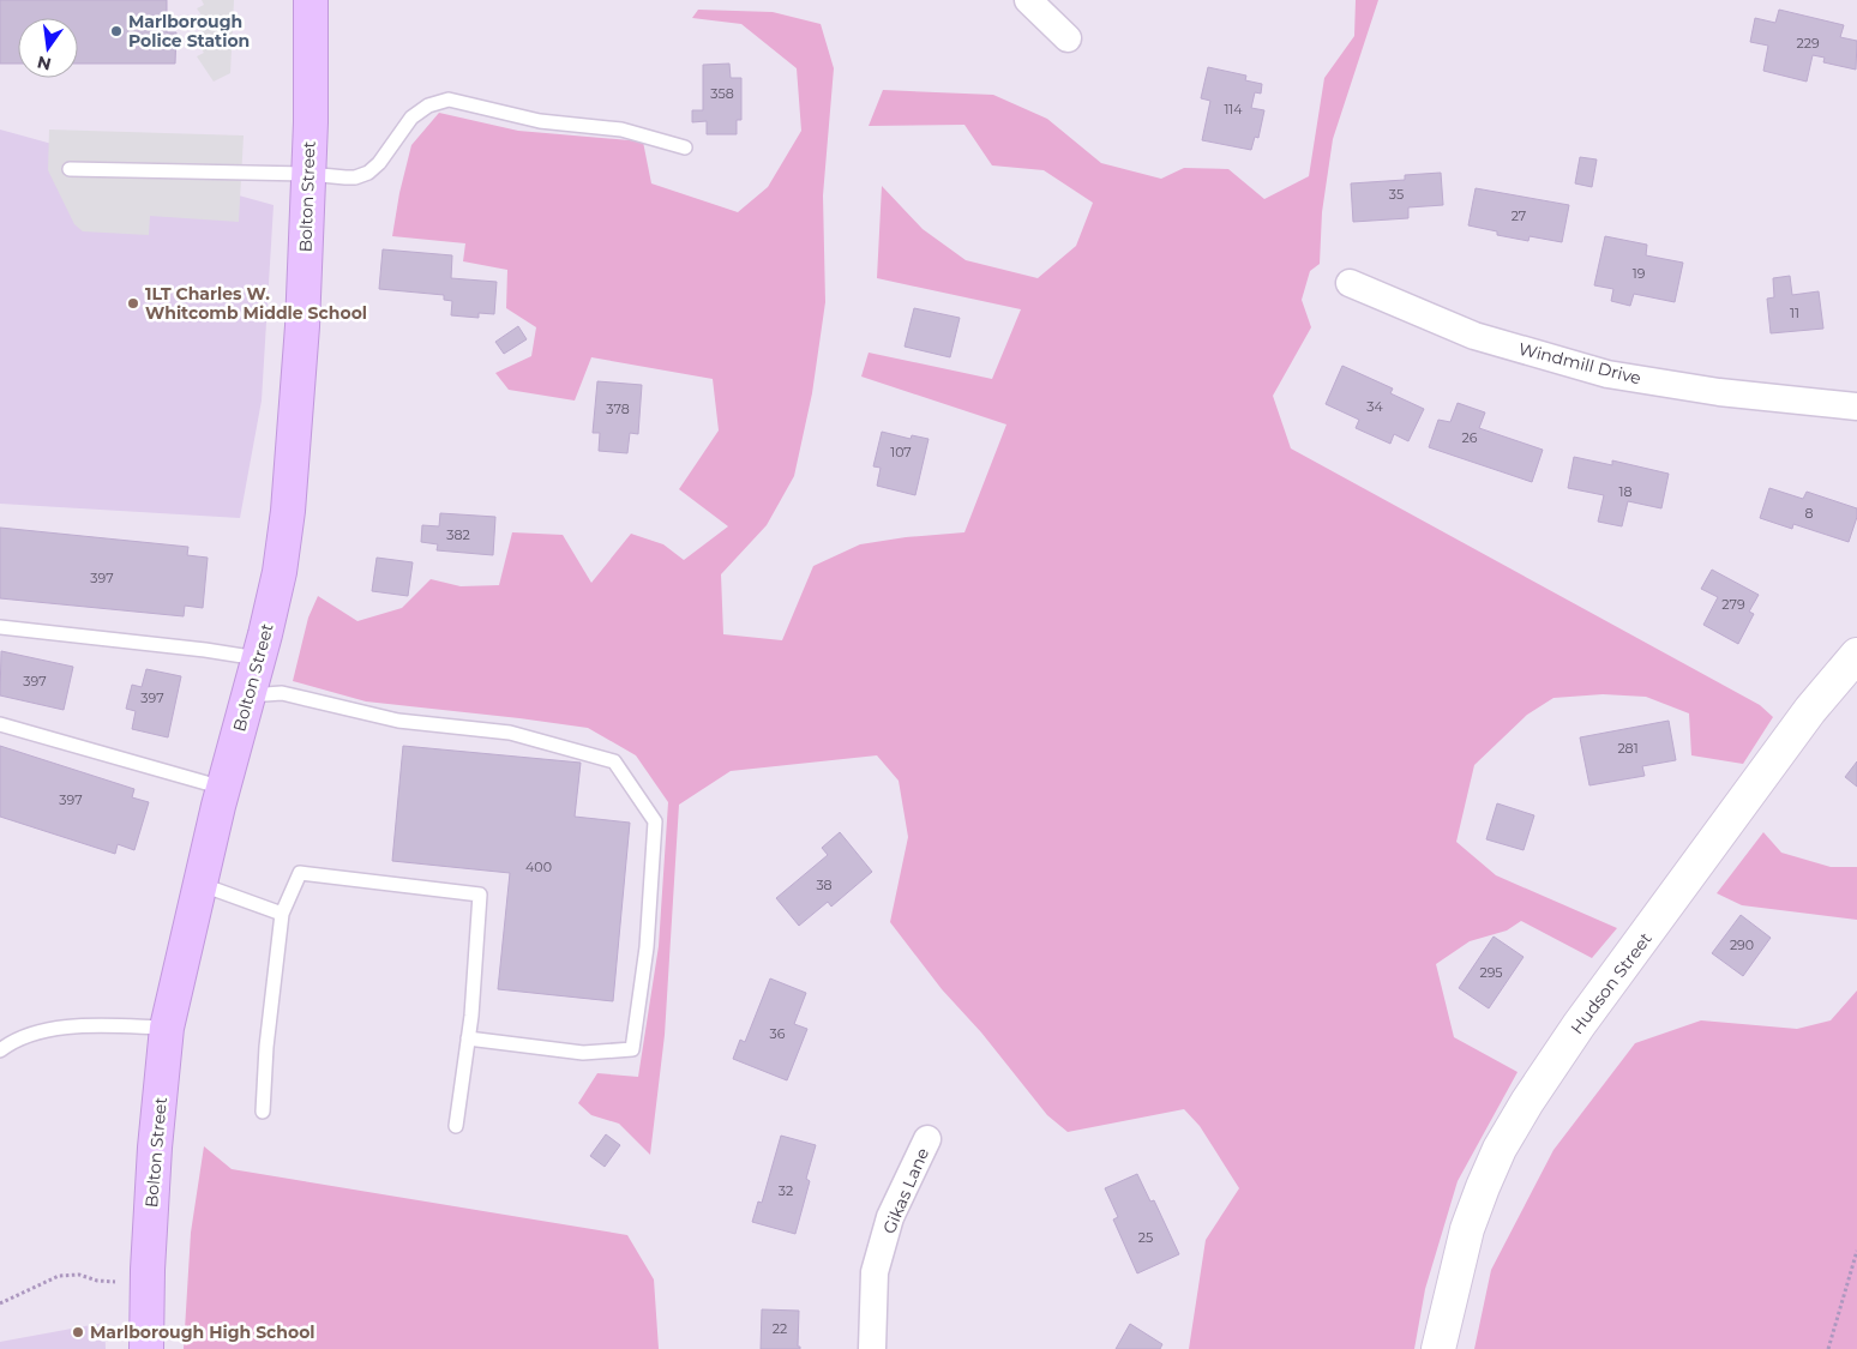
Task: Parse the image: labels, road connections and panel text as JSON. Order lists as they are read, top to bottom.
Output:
{
  "streets": {
    "main road": ["Bolton Street"],
    "street": ["Windmill Drive", "Hudson Street", "Gikas Lane"]
  },
  "places": ["Marlborough Police Station", "1LT Charles W. Whitcomb Middle School", "Marlborough High School"],
  "house_numbers": [
    "229",
    "358",
    "114",
    "35",
    "27",
    "19",
    "11",
    "34",
    "378",
    "26",
    "107",
    "18",
    "8",
    "382",
    "397",
    "279",
    "397",
    "397",
    "281",
    "397",
    "400",
    "38",
    "290",
    "295",
    "36",
    "32",
    "25",
    "22"
  ],
  "north": "bottom"
}
